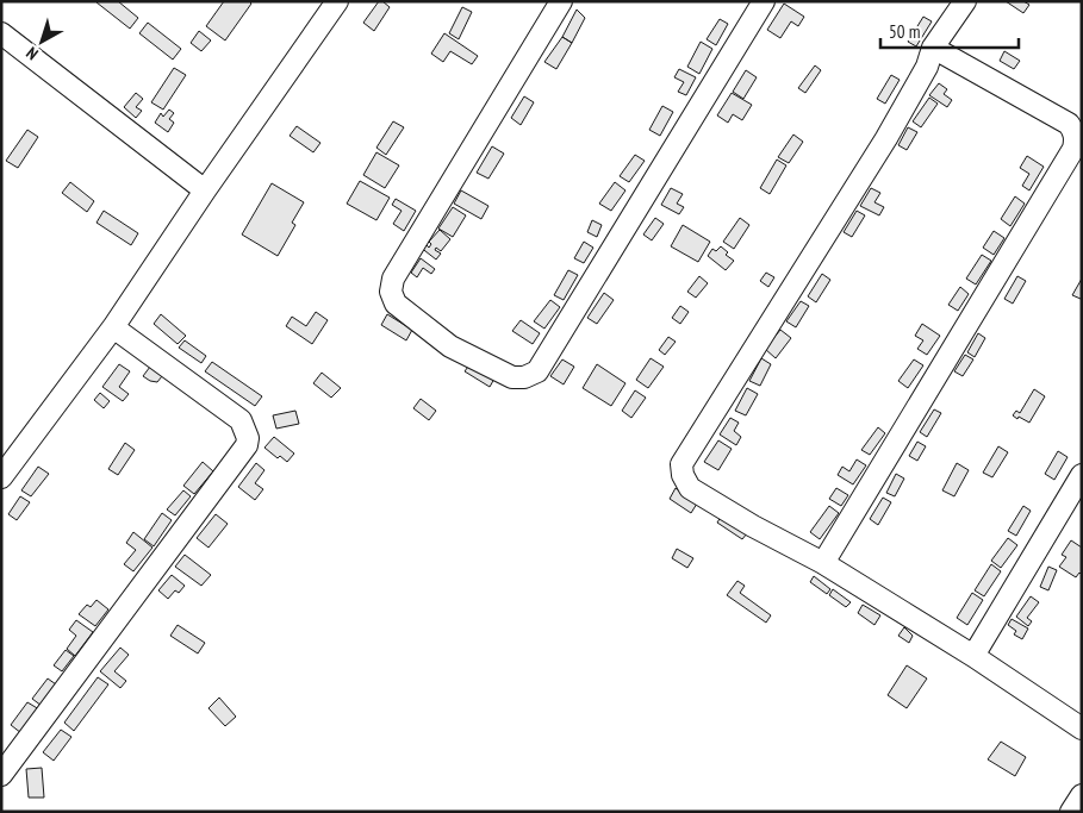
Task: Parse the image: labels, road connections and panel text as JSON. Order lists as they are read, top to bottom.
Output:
{
  "scale_bar": "50 m",
  "north": "bottom left"
}
